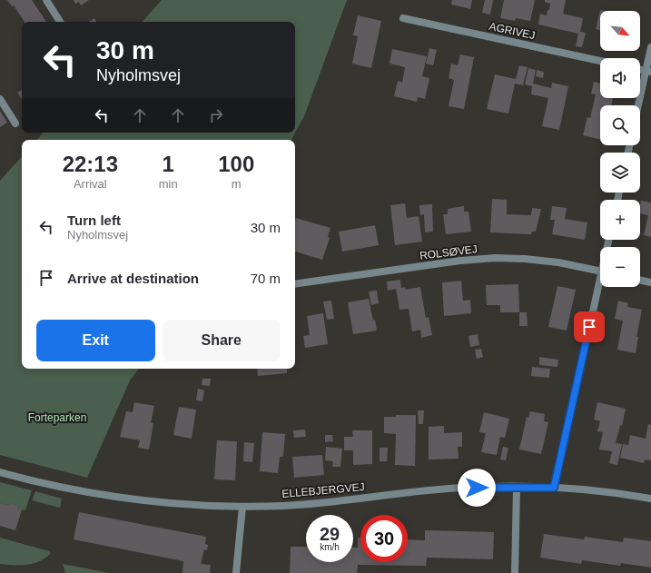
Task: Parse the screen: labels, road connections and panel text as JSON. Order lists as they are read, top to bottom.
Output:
{
  "streets": {
    "street": ["AGRIVEJ", "ROLSØVEJ", "ELLEBJERGVEJ"]
  },
  "parks": ["Forteparken"],
  "north": "bottom right",
  "page": {
    "map_buttons": ["+", "−"],
    "turn": ["30 m", "Nyholmsvej"],
    "eta": [
      "22:13",
      "Arrival",
      "1",
      "min",
      "100",
      "m"
    ],
    "list": [
      {
        "name": "Turn left",
        "note": "Nyholmsvej",
        "value": "30 m"
      },
      {
        "name": "Arrive at destination",
        "value": "70 m"
      }
    ],
    "buttons": ["Exit", "Share"],
    "speed": "29 km/h",
    "limit": "30"
  }
}
